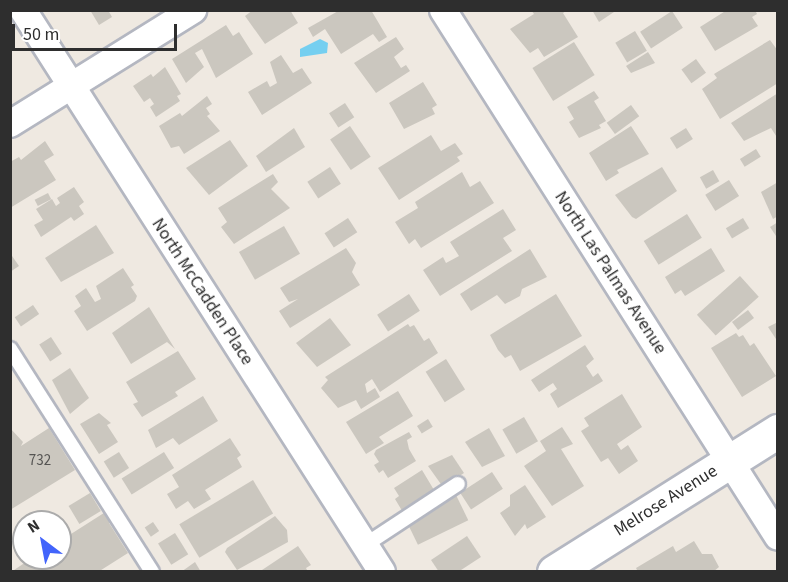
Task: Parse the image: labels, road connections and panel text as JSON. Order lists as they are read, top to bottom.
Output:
{
  "streets": {
    "main road": ["Melrose Avenue"],
    "street": ["North Las Palmas Avenue", "North McCadden Place"]
  },
  "crossings": [
    ["North Las Palmas Avenue", "Melrose Avenue"]
  ],
  "house_numbers": ["732"],
  "scale_bar": "50 m",
  "north": "top left"
}
